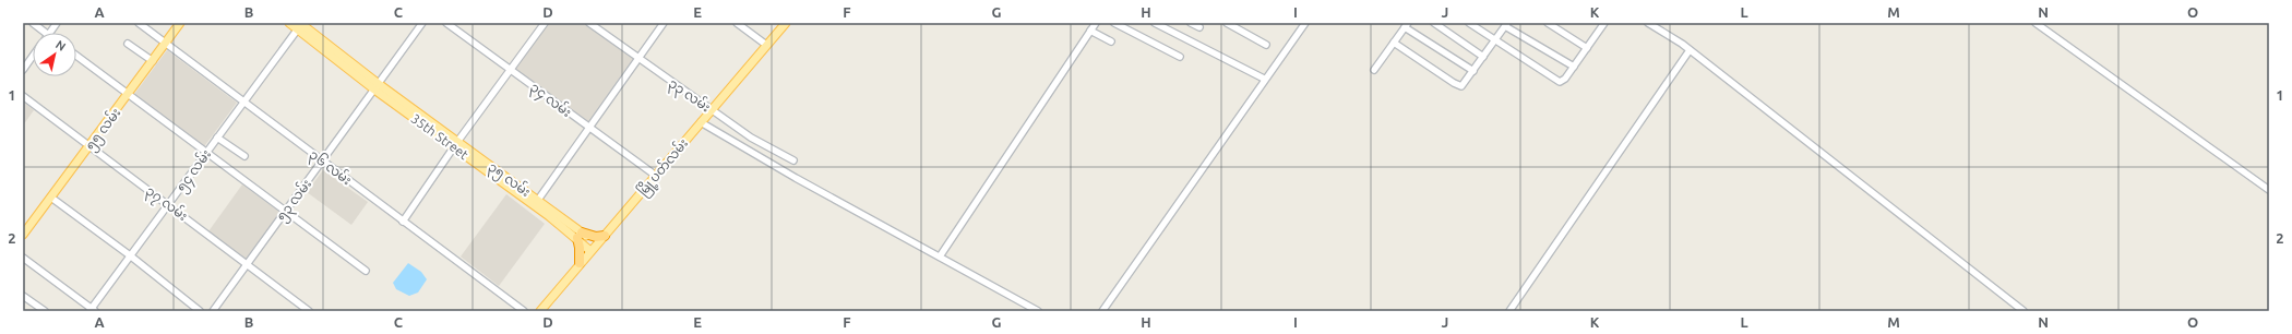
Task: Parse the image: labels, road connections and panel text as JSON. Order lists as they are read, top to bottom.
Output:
{
  "streets": {
    "main road": [
      "၅၅ လမ်း",
      "35th Street",
      "မြို့ပတ်လမ်း",
      "၃၅ လမ်း"
    ],
    "street": [
      "၃၃ လမ်း",
      "၃၄ လမ်း",
      "၃၆ လမ်း",
      "၅၄ လမ်း",
      "၅၃ လမ်း",
      "၃၇ လမ်း"
    ]
  },
  "crossings": [
    ["၃၃ လမ်း", "မြို့ပတ်လမ်း"],
    ["၃၄ လမ်း", "မြို့ပတ်လမ်း"],
    ["၅၅ လမ်း", "၃၆ လမ်း"],
    ["၅၅ လမ်း", "၃၇ လမ်း"],
    ["35th Street", "မြို့ပတ်လမ်း"],
    ["35th Street", "၃၅ လမ်း"],
    ["၃၆ လမ်း", "၅၄ လမ်း"],
    ["၃၆ လမ်း", "၅၃ လမ်း"],
    ["၅၄ လမ်း", "၃၇ လမ်း"],
    ["၃၅ လမ်း", "၅၃ လမ်း"],
    ["၅၃ လမ်း", "၃၇ လမ်း"]
  ],
  "north": "top right",
  "grid": {
    "columns": [
      "A",
      "B",
      "C",
      "D",
      "E",
      "F",
      "G",
      "H",
      "I",
      "J",
      "K",
      "L",
      "M",
      "N",
      "O"
    ],
    "rows": ["1", "2"]
  }
}
